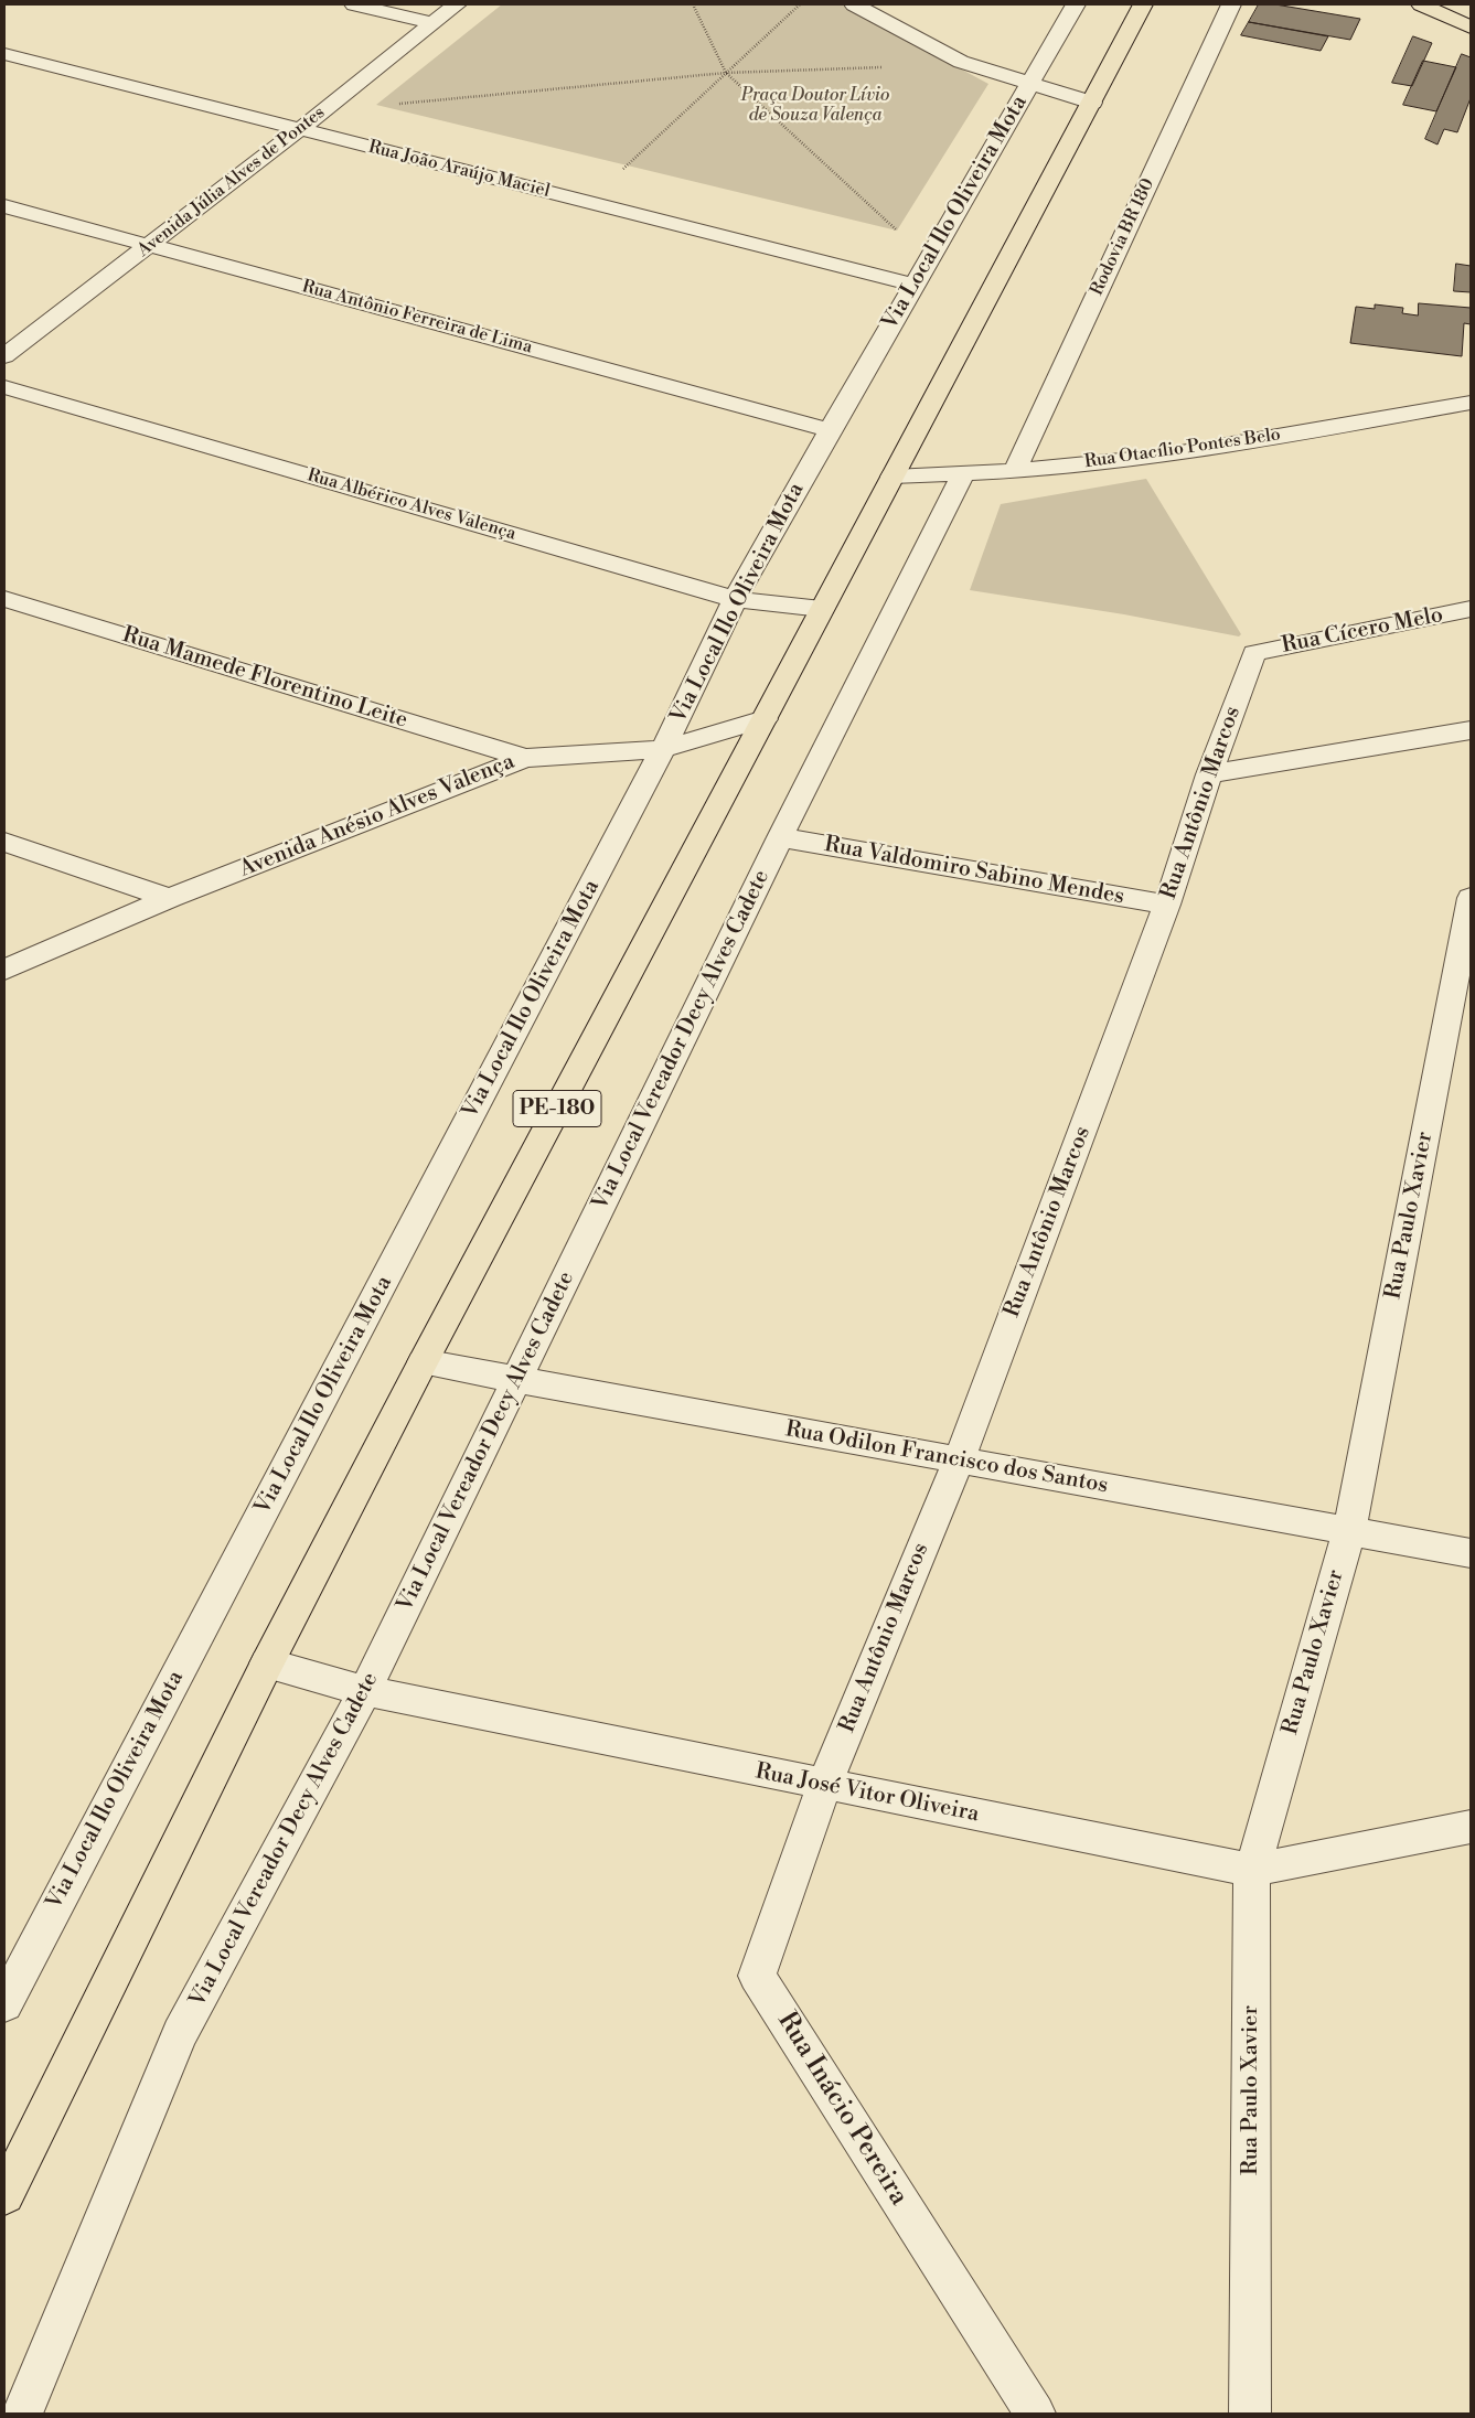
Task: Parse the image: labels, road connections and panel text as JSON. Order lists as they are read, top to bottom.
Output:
{
  "streets": {
    "main road": ["PE-180"],
    "street": [
      "Rua João Araújo Maciel",
      "Avenida Júlia Alves de Pontes",
      "Via Local Ilo Oliveira Mota",
      "Rodovia BR 180",
      "Rua Antônio Ferreira de Lima",
      "Rua Otacílio Pontes Belo",
      "Rua Albérico Alves Valença",
      "Rua Cícero Melo",
      "Rua Mamede Florentino Leite",
      "Rua Antônio Marcos",
      "Avenida Anésio Alves Valença",
      "Rua Valdomiro Sabino Mendes",
      "Via Local Vereador Decy Alves Cadete",
      "Rua Paulo Xavier",
      "Rua Odilon Francisco dos Santos",
      "Rua José Vitor Oliveira",
      "Rua Inácio Pereira"
    ]
  },
  "crossings": [
    ["Rua João Araújo Maciel", "Avenida Júlia Alves de Pontes"],
    ["Rua João Araújo Maciel", "Via Local Ilo Oliveira Mota"],
    ["Avenida Júlia Alves de Pontes", "Rua Antônio Ferreira de Lima"],
    ["Via Local Ilo Oliveira Mota", "Rua Antônio Ferreira de Lima"],
    ["Via Local Ilo Oliveira Mota", "Rua Albérico Alves Valença"],
    ["Via Local Ilo Oliveira Mota", "Avenida Anésio Alves Valença"],
    ["Rodovia BR 180", "Rua Otacílio Pontes Belo"],
    ["Rua Otacílio Pontes Belo", "Via Local Vereador Decy Alves Cadete"],
    ["Rua Otacílio Pontes Belo", "PE-180"],
    ["Rua Albérico Alves Valença", "PE-180"],
    ["Rua Cícero Melo", "Rua Antônio Marcos"],
    ["Rua Mamede Florentino Leite", "Avenida Anésio Alves Valença"],
    ["Rua Antônio Marcos", "Rua Valdomiro Sabino Mendes"],
    ["Rua Antônio Marcos", "Rua Odilon Francisco dos Santos"],
    ["Rua Antônio Marcos", "Rua José Vitor Oliveira"],
    ["Rua Antônio Marcos", "Rua Inácio Pereira"],
    ["Avenida Anésio Alves Valença", "PE-180"],
    ["Rua Valdomiro Sabino Mendes", "Via Local Vereador Decy Alves Cadete"],
    ["Via Local Vereador Decy Alves Cadete", "Rua Odilon Francisco dos Santos"],
    ["Via Local Vereador Decy Alves Cadete", "Rua José Vitor Oliveira"],
    ["PE-180", "Rua Odilon Francisco dos Santos"],
    ["PE-180", "Rua José Vitor Oliveira"],
    ["Rua Paulo Xavier", "Rua Odilon Francisco dos Santos"],
    ["Rua Paulo Xavier", "Rua José Vitor Oliveira"],
    ["Rua José Vitor Oliveira", "Rua Inácio Pereira"]
  ],
  "parks": ["Praça Doutor Lívio de Souza Valença"]
}
